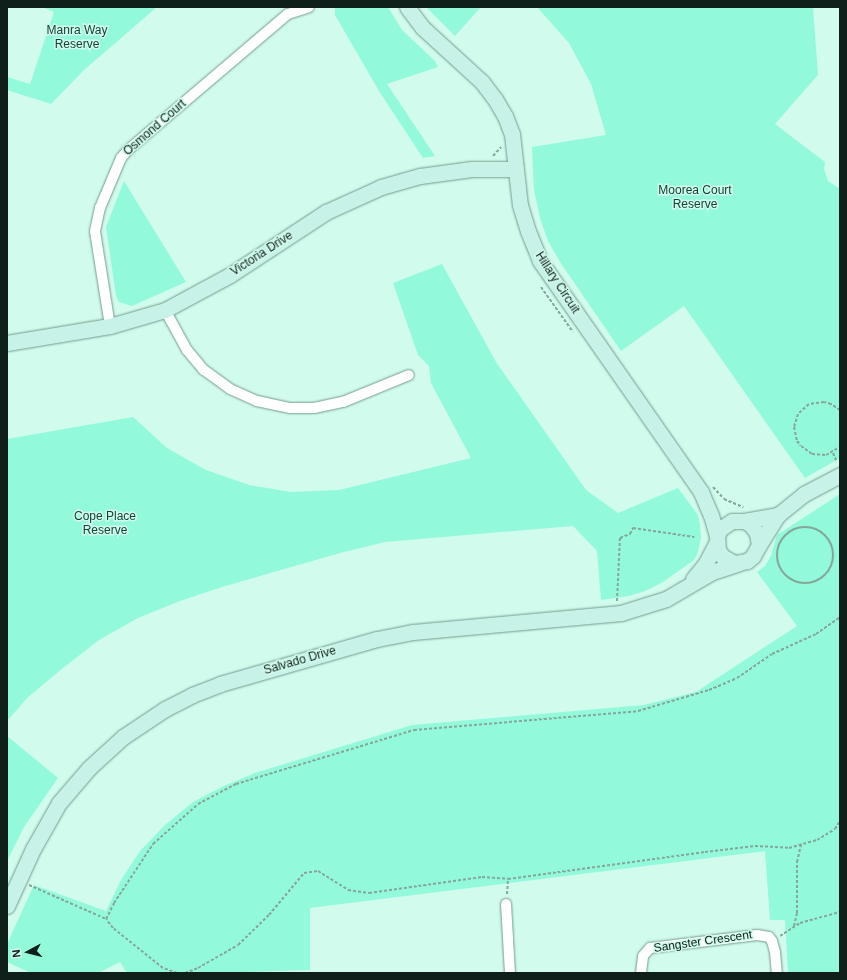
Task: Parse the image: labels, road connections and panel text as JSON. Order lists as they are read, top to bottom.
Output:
{
  "streets": {
    "street": [
      "Osmond Court",
      "Victoria Drive",
      "Hillary Circuit",
      "Salvado Drive",
      "Sangster Crescent"
    ]
  },
  "crossings": [
    ["Osmond Court", "Victoria Drive"],
    ["Victoria Drive", "Hillary Circuit"],
    ["Hillary Circuit", "Salvado Drive"]
  ],
  "parks": ["Manra Way Reserve", "Moorea Court Reserve", "Cope Place Reserve"],
  "north": "left"
}
